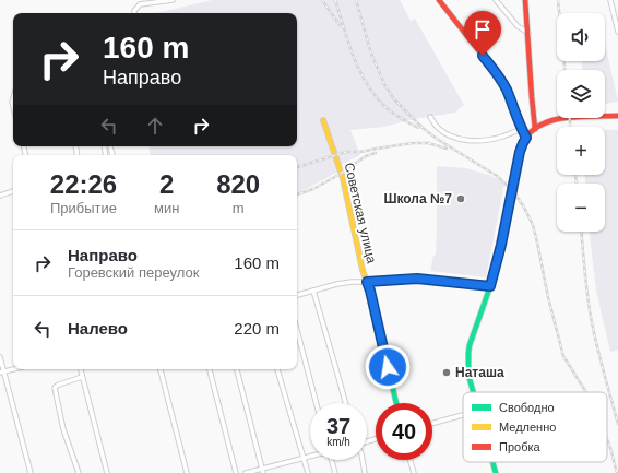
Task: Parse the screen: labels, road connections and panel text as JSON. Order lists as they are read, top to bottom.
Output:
{
  "streets": {
    "street": ["Советская улица"]
  },
  "places": ["Школа №7", "Наташа"],
  "legend": ["Свободно", "Медленно", "Пробка"],
  "page": {
    "map_buttons": ["+", "−"],
    "turn": ["160 m", "Направо"],
    "eta": [
      "22:26",
      "Прибытие",
      "2",
      "мин",
      "820",
      "m"
    ],
    "list": [
      {
        "name": "Направо",
        "note": "Горевский переулок",
        "value": "160 m"
      },
      {
        "name": "Налево",
        "value": "220 m"
      }
    ],
    "speed": "37 km/h",
    "limit": "40"
  }
}
